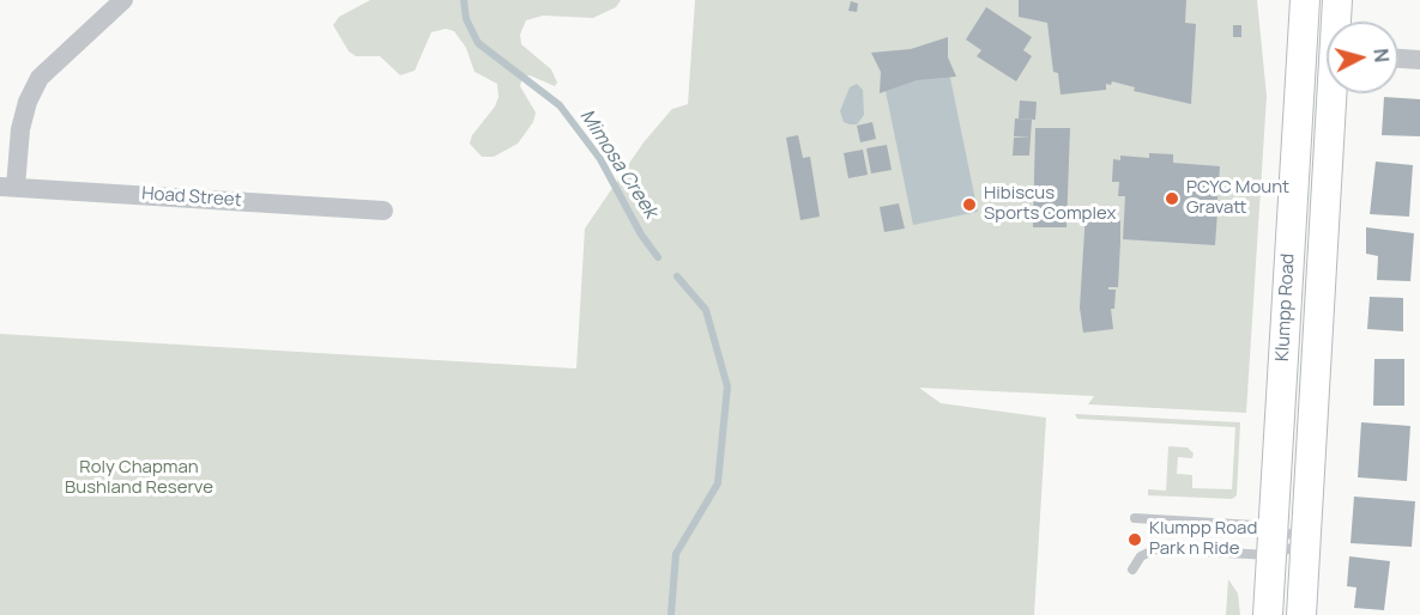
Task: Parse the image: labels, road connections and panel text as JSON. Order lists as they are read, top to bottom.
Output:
{
  "streets": {
    "main road": ["Klumpp Road"],
    "street": ["Hoad Street"]
  },
  "water": ["Mimosa Creek"],
  "parks": ["Roly Chapman Bushland Reserve"],
  "places": ["PCYC Mount Gravatt", "Hibiscus Sports Complex", "Klumpp Road Park n Ride"],
  "north": "right"
}
